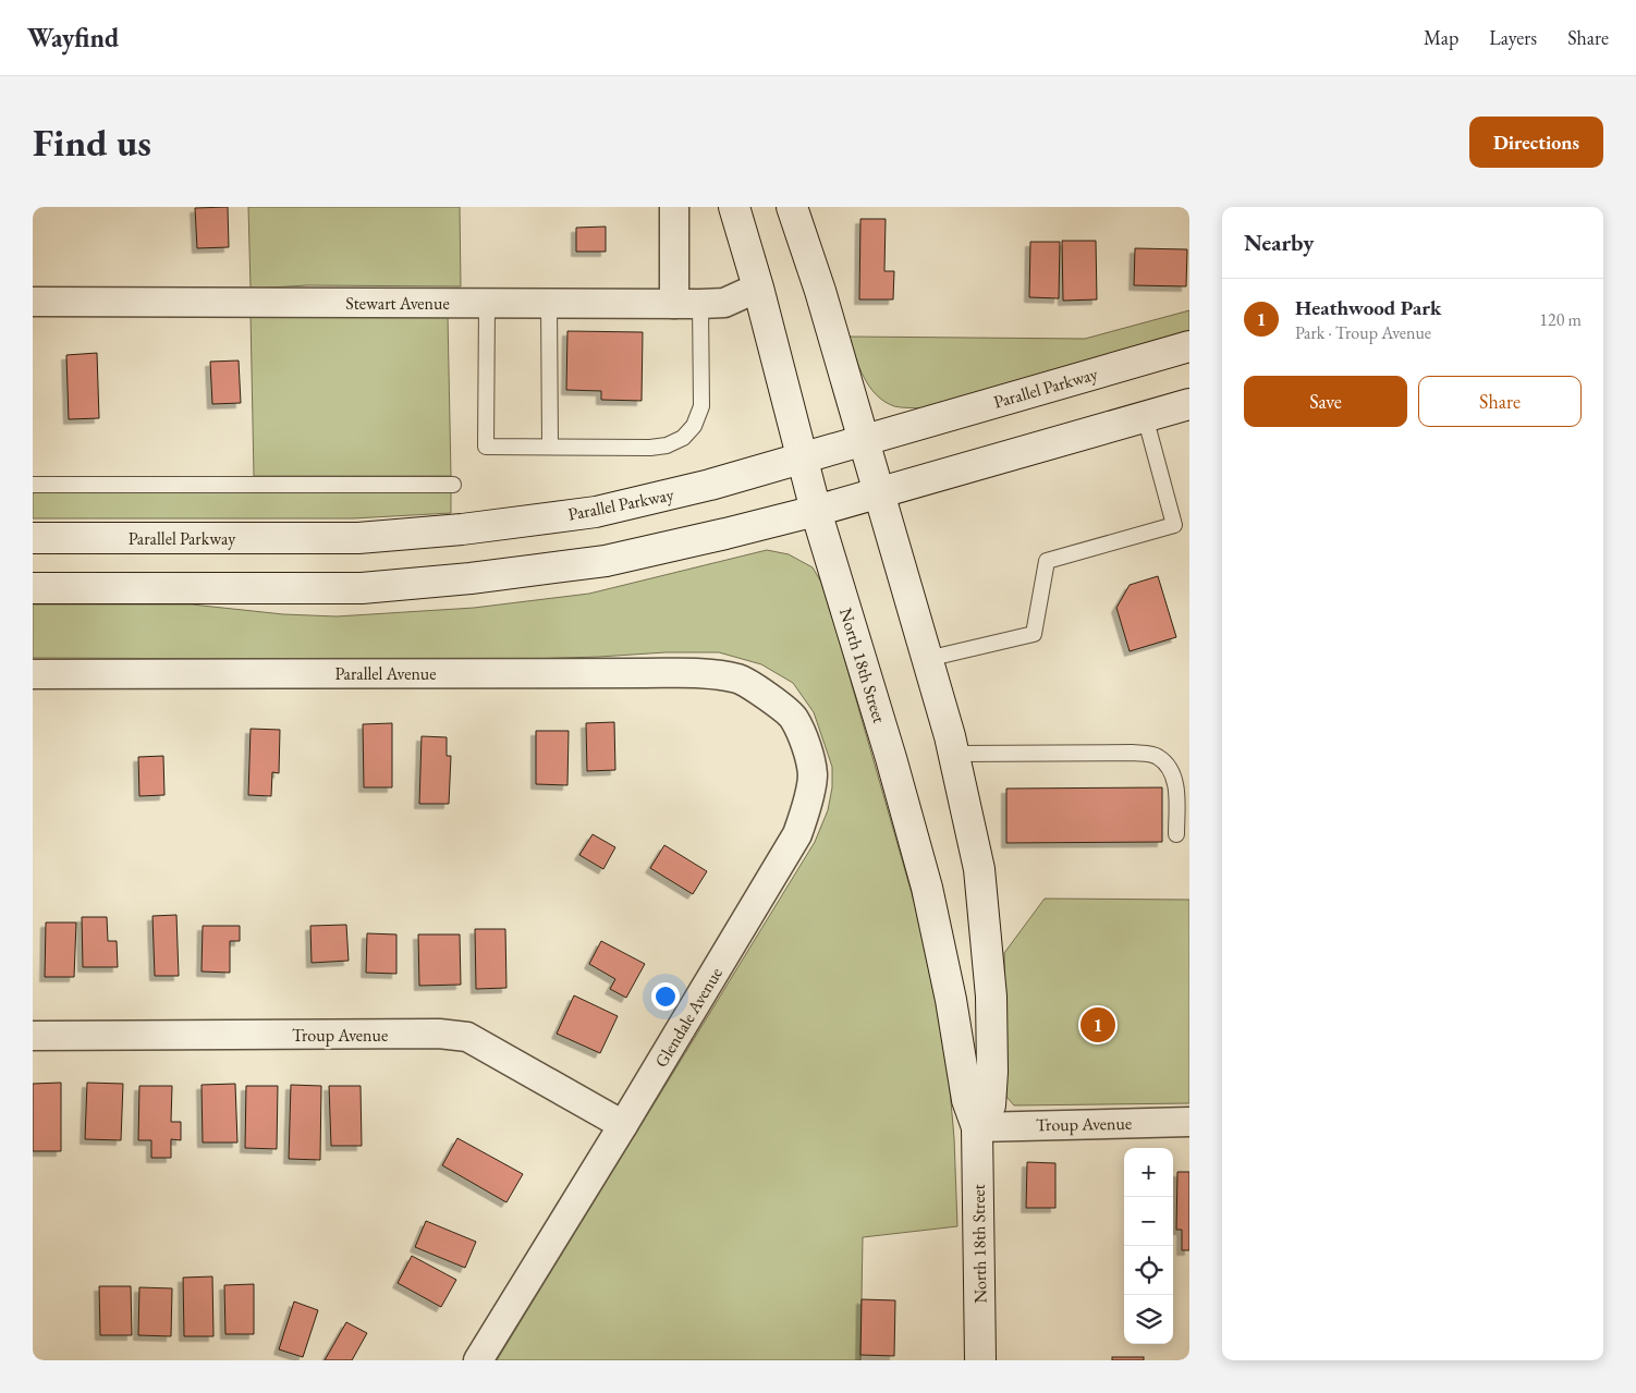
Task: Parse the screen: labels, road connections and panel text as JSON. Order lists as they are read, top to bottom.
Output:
{
  "streets": {
    "main road": ["Parallel Parkway", "North 18th Street"],
    "street": [
      "Stewart Avenue",
      "Parallel Avenue",
      "Glendale Avenue",
      "Troup Avenue"
    ]
  },
  "crossings": [
    ["Stewart Avenue", "North 18th Street"],
    ["Parallel Parkway", "North 18th Street"],
    ["North 18th Street", "Troup Avenue"],
    ["Parallel Avenue", "Glendale Avenue"],
    ["Glendale Avenue", "Troup Avenue"]
  ],
  "page": {
    "header": "Wayfind",
    "nav": ["Map", "Layers", "Share"],
    "buttons": [
      "Directions",
      ["Save", "Share"]
    ],
    "title": "Find us",
    "heading": "Nearby",
    "list": [
      {
        "mark": "1",
        "name": "Heathwood Park",
        "note": "Park · Troup Avenue",
        "value": "120 m"
      }
    ],
    "pins": "1",
    "map_buttons": ["+", "−"]
  }
}
